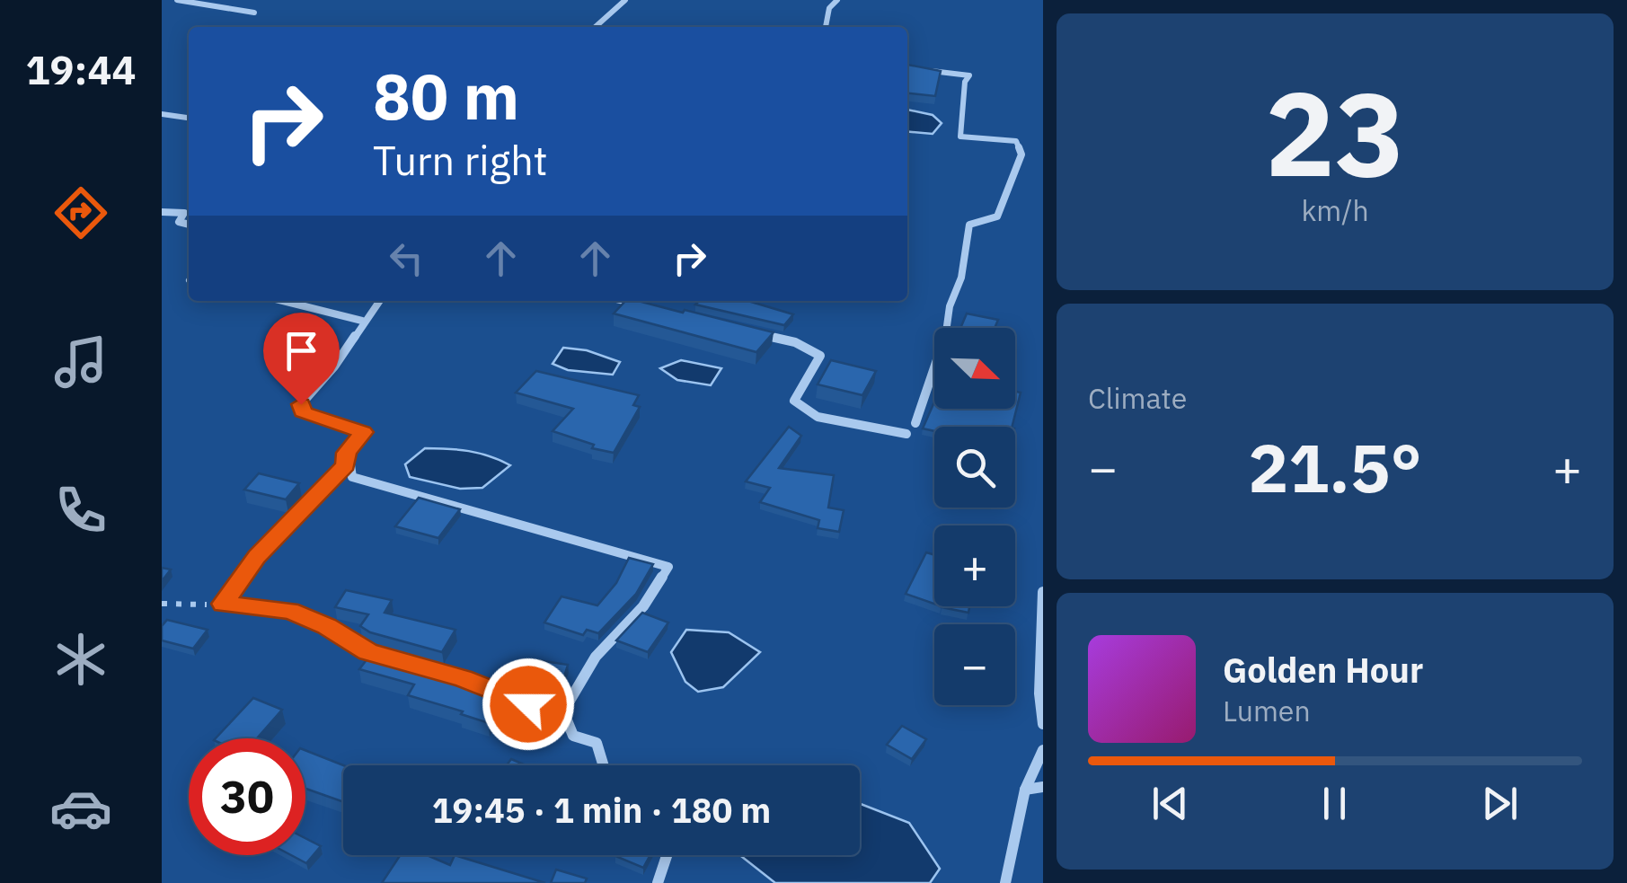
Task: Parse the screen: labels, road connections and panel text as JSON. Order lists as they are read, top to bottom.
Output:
{
  "north": "bottom right",
  "page": {
    "tabs": "19:44",
    "tile": [
      ["23", "km/h"],
      "Climate"
    ],
    "turn": ["80 m", "Turn right"],
    "map_buttons": ["+", "−"],
    "heat": ["−", "21.5°", "+"],
    "song": ["Golden Hour", "Lumen"],
    "limit": "30",
    "trip": "19:45 · 1 min · 180 m"
  }
}
